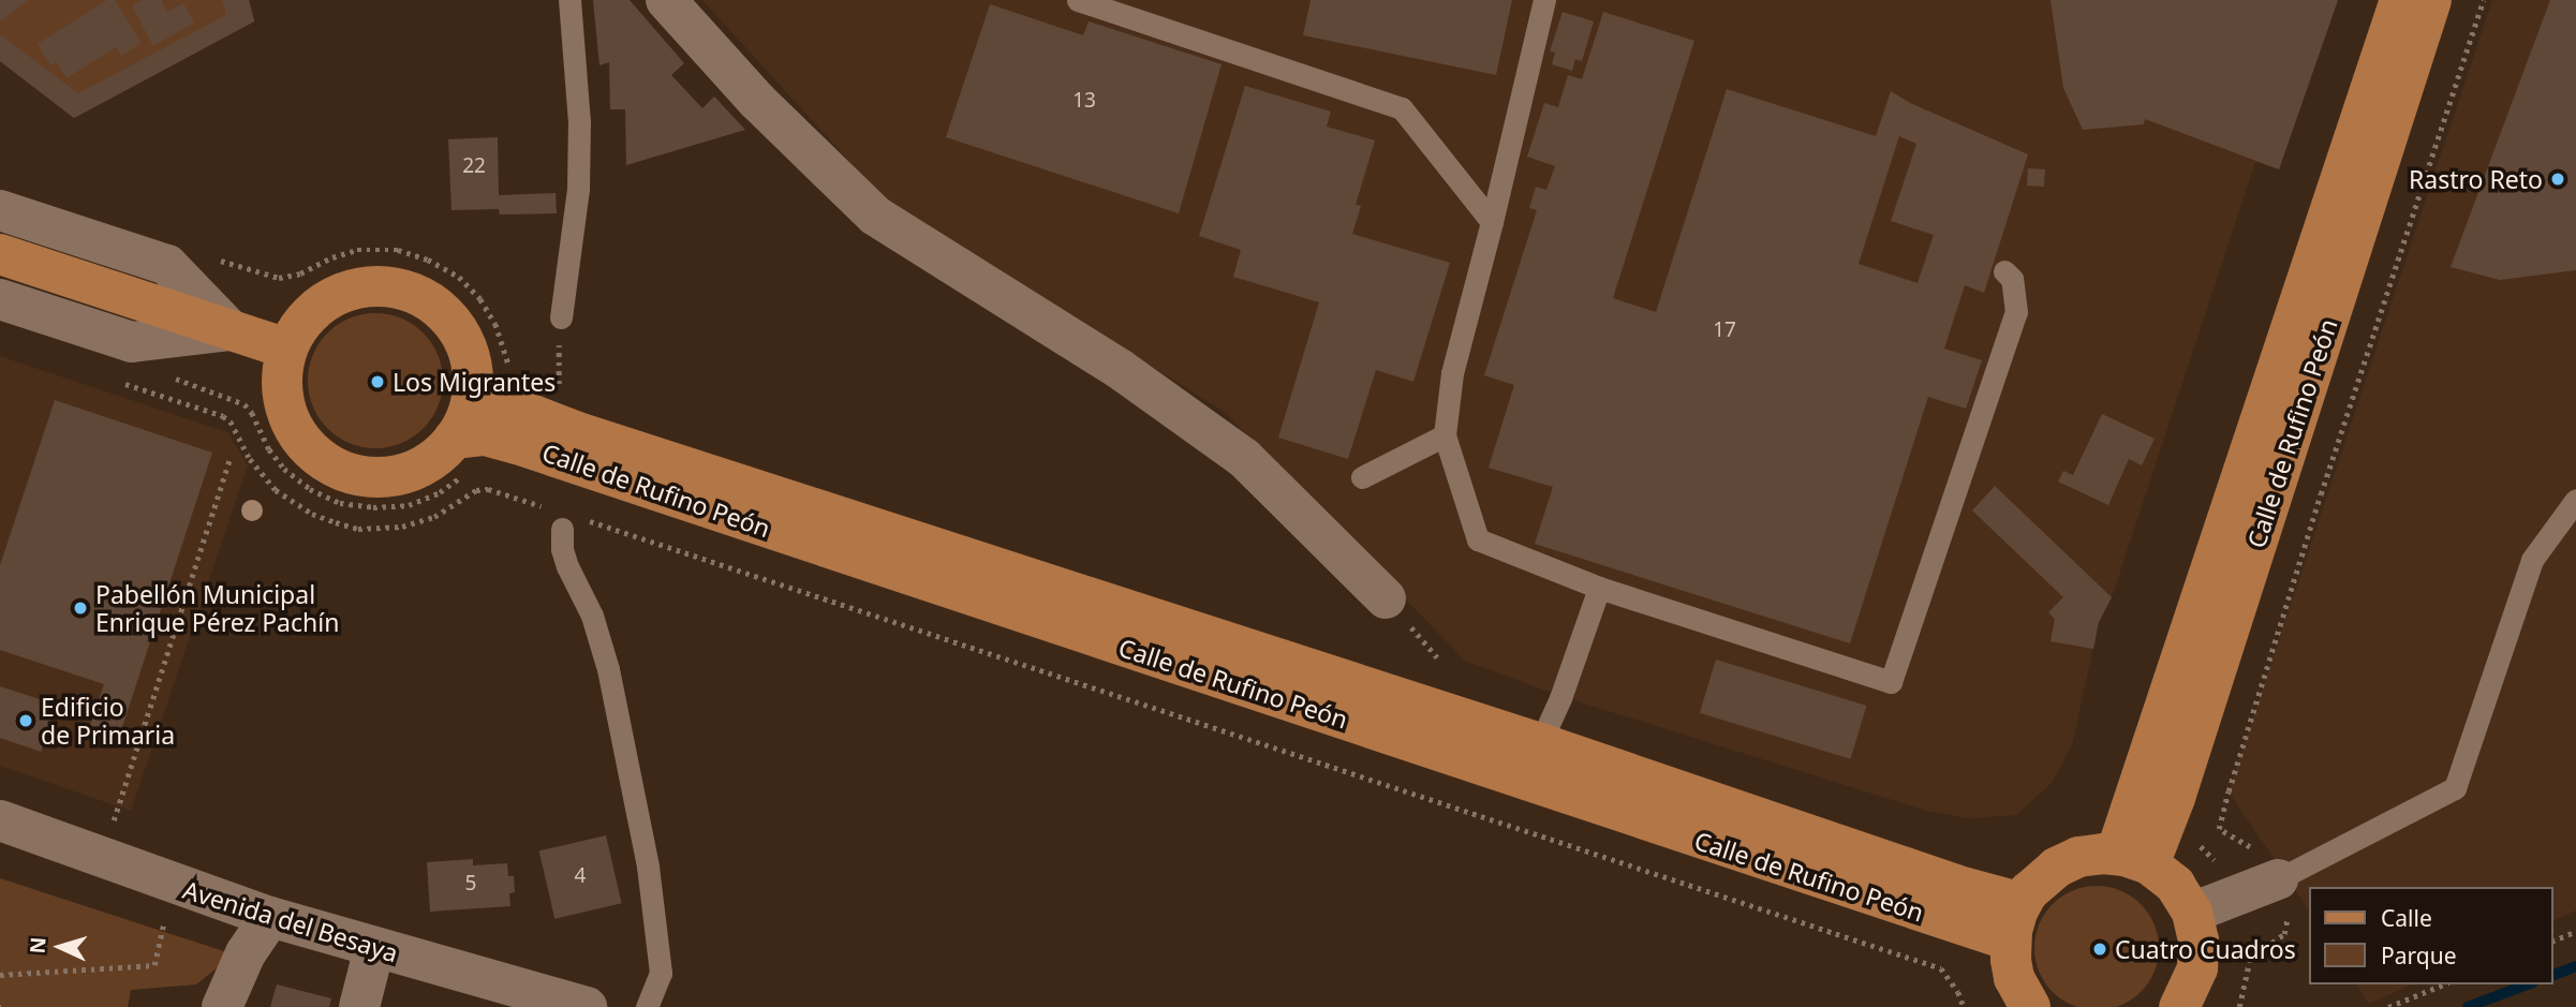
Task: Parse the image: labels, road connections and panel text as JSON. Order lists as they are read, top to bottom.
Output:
{
  "streets": {
    "main road": ["Calle de Rufino Peón"],
    "street": ["Avenida del Besaya"]
  },
  "places": [
    "Rastro Reto",
    "Los Migrantes",
    "Pabellón Municipal Enrique Pérez Pachín",
    "Edificio de Primaria",
    "Cuatro Cuadros"
  ],
  "house_numbers": [
    "13",
    "22",
    "17",
    "4",
    "5"
  ],
  "legend": ["Calle", "Parque"],
  "north": "left"
}
